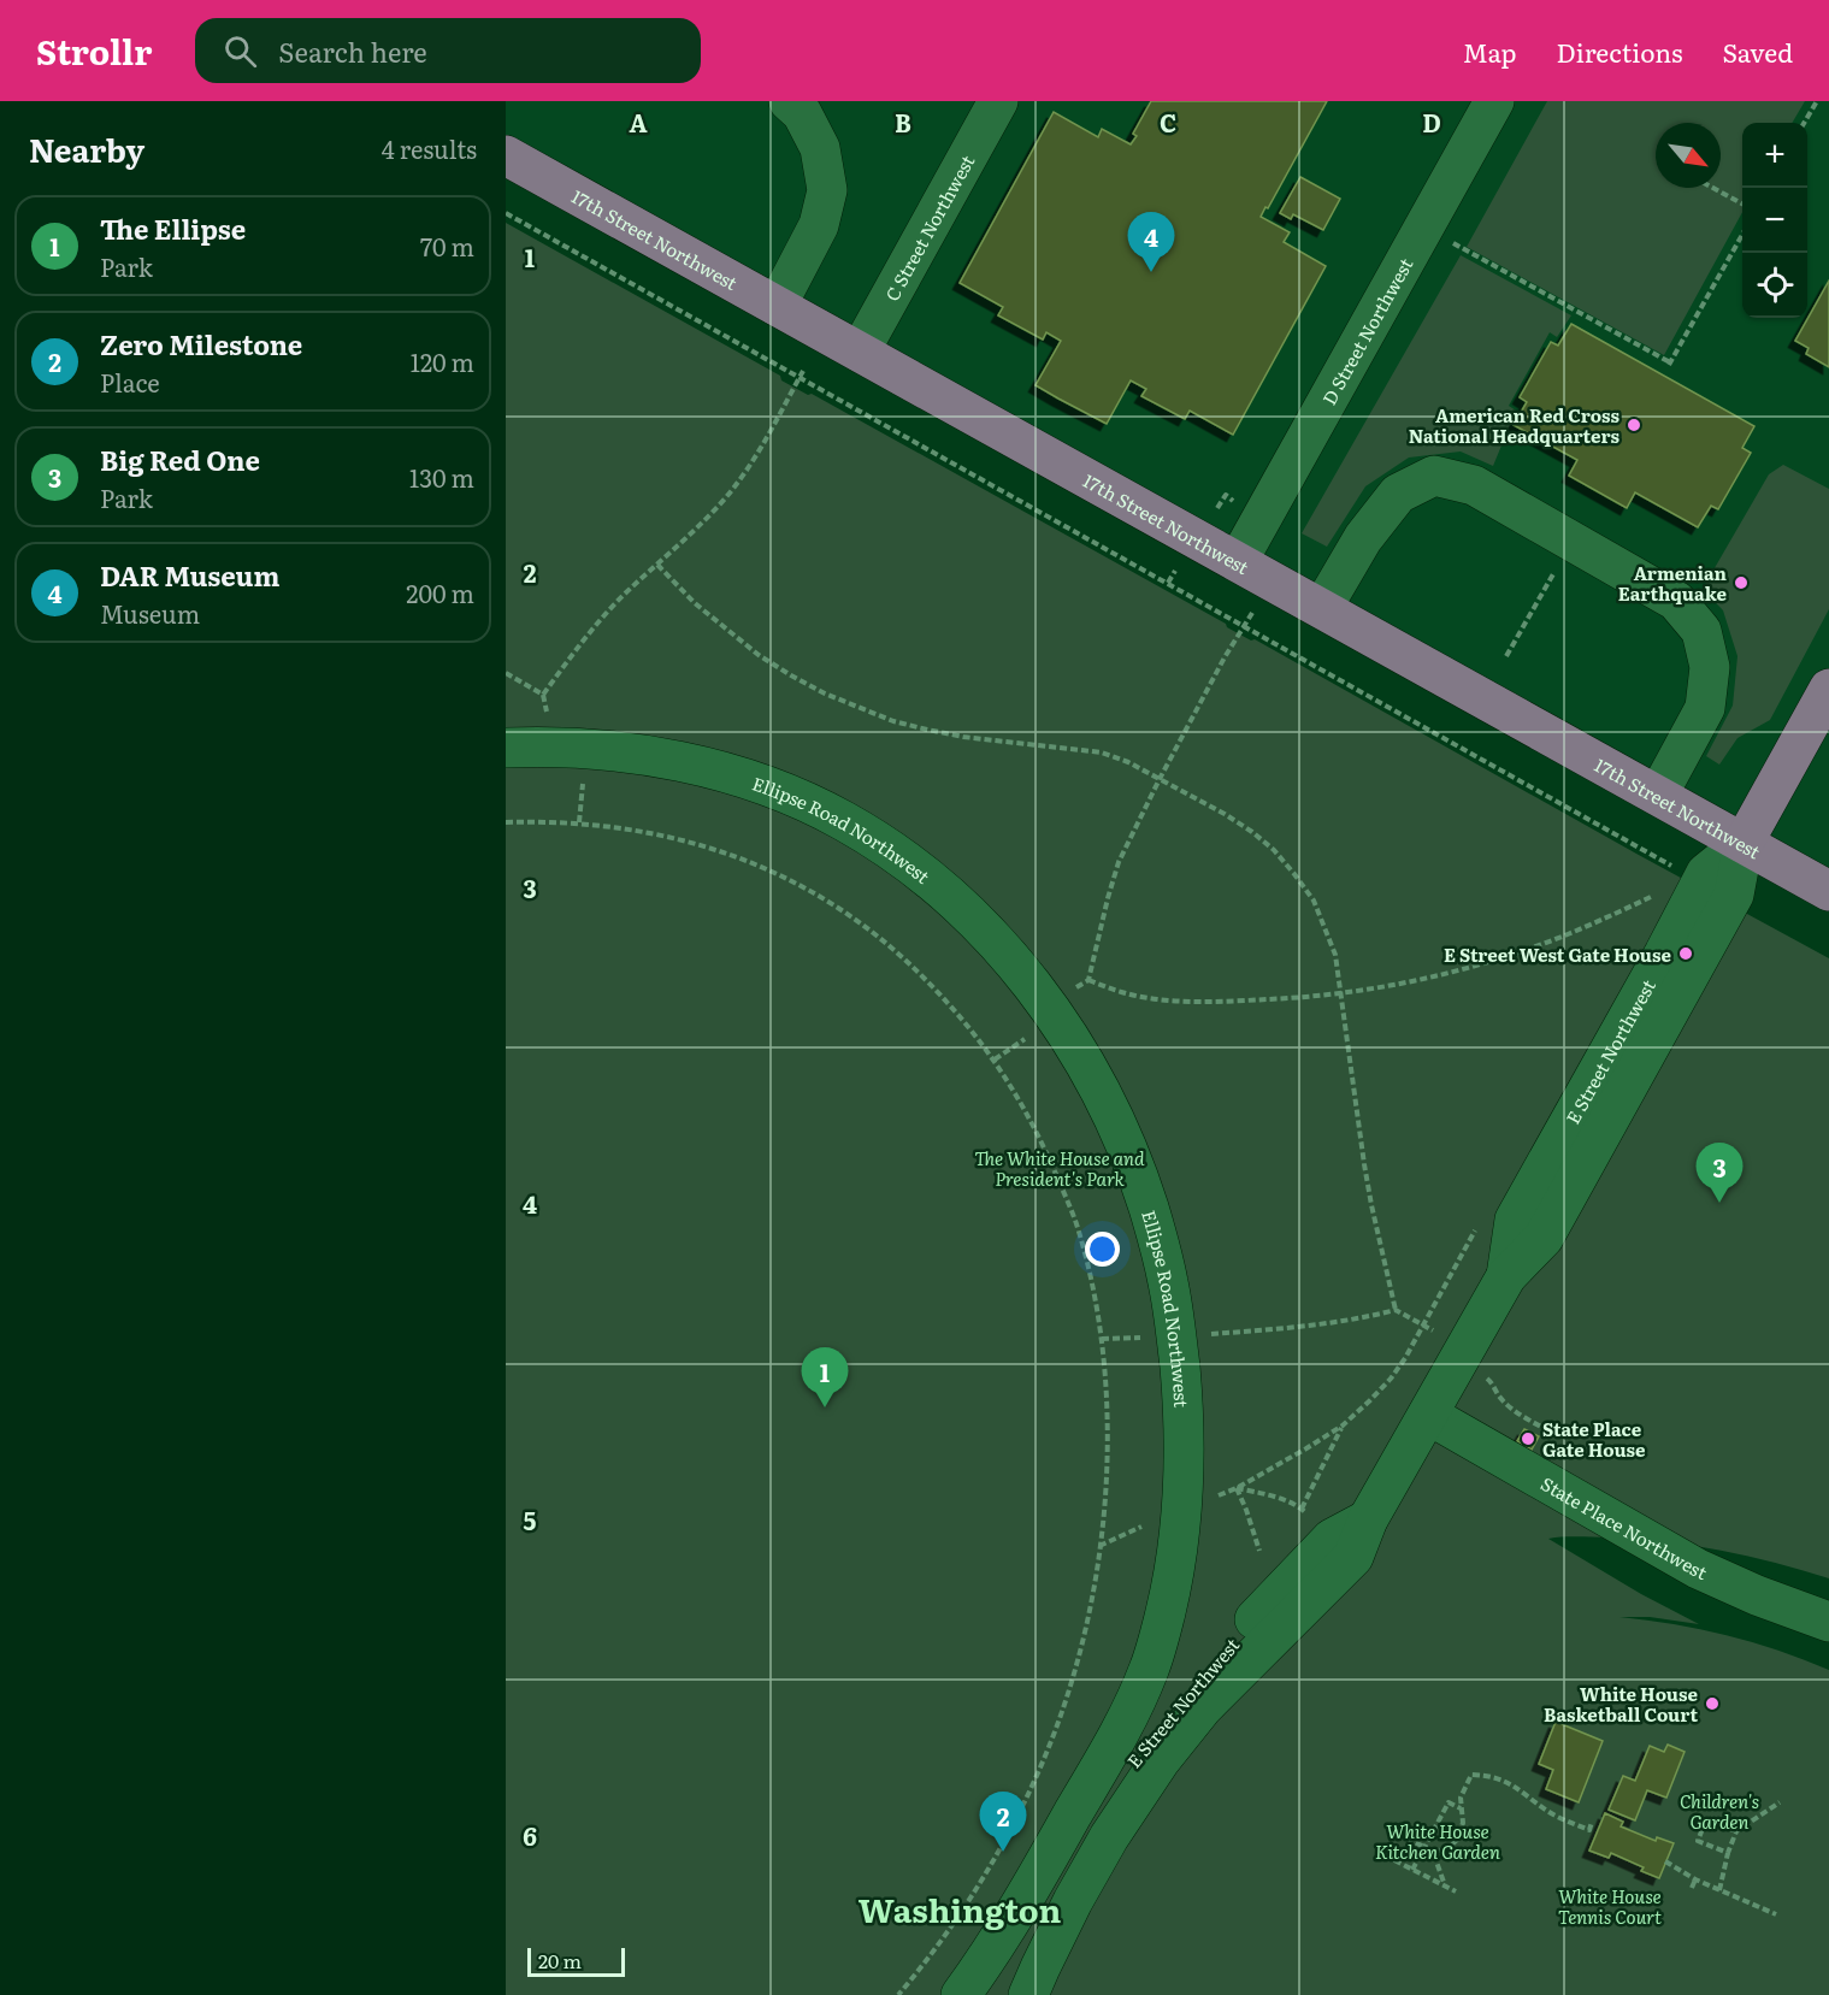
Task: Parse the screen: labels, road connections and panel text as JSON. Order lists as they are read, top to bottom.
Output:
{
  "streets": {
    "main road": ["17th Street Northwest", "E Street Northwest"],
    "street": [
      "C Street Northwest",
      "D Street Northwest",
      "Ellipse Road Northwest",
      "State Place Northwest"
    ]
  },
  "crossings": [
    ["C Street Northwest", "17th Street Northwest"],
    ["17th Street Northwest", "D Street Northwest"],
    ["17th Street Northwest", "E Street Northwest"],
    ["E Street Northwest", "State Place Northwest"]
  ],
  "districts": ["Washington"],
  "parks": [
    "The White House and President's Park",
    "Children's Garden",
    "White House Kitchen Garden",
    "White House Tennis Court"
  ],
  "places": [
    "American Red Cross National Headquarters",
    "Armenian Earthquake",
    "E Street West Gate House",
    "State Place Gate House",
    "White House Basketball Court"
  ],
  "scale_bar": "20 m",
  "north": "bottom right",
  "page": {
    "header": "Strollr",
    "search": "Search here",
    "nav": ["Map", "Directions", "Saved"],
    "heading": ["Nearby", "4 results"],
    "map_buttons": ["+", "−"],
    "list": [
      {
        "mark": "1",
        "name": "The Ellipse",
        "note": "Park",
        "value": "70 m"
      },
      {
        "mark": "2",
        "name": "Zero Milestone",
        "note": "Place",
        "value": "120 m"
      },
      {
        "mark": "3",
        "name": "Big Red One",
        "note": "Park",
        "value": "130 m"
      },
      {
        "mark": "4",
        "name": "DAR Museum",
        "note": "Museum",
        "value": "200 m"
      }
    ],
    "pins": [
      "4",
      "3",
      "1",
      "2"
    ],
    "scale": "20 m"
  },
  "grid": {
    "columns": [
      "A",
      "B",
      "C",
      "D"
    ],
    "rows": [
      "1",
      "2",
      "3",
      "4",
      "5",
      "6"
    ]
  }
}
